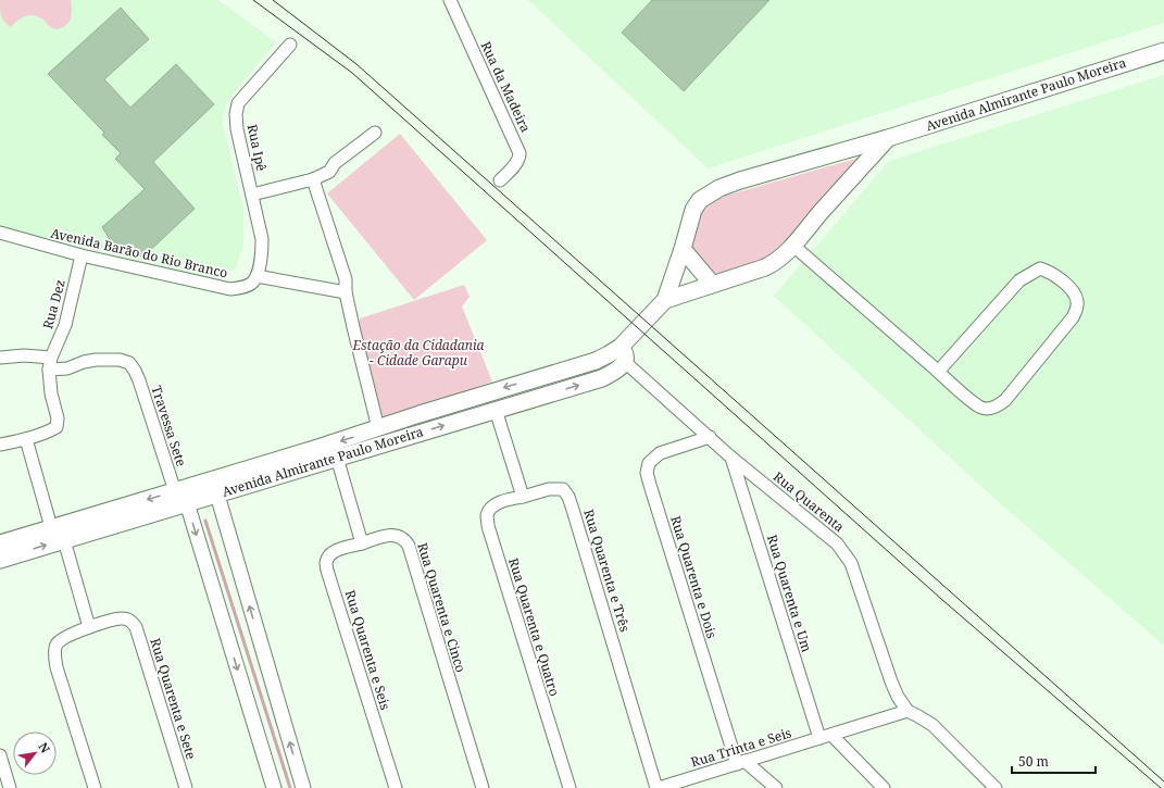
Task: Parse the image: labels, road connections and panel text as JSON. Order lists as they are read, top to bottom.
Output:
{
  "streets": {
    "main road": ["Avenida Almirante Paulo Moreira"],
    "street": [
      "Rua da Madeira",
      "Rua Ipê",
      "Avenida Barão do Rio Branco",
      "Rua Dez",
      "Travessa Sete",
      "Rua Quarenta",
      "Rua Quarenta e Três",
      "Rua Quarenta e Dois",
      "Rua Quarenta e Um",
      "Rua Quarenta e Cinco",
      "Rua Quarenta e Quatro",
      "Rua Quarenta e Seis",
      "Rua Quarenta e Sete",
      "Rua Trinta e Seis"
    ]
  },
  "crossings": [
    ["Avenida Almirante Paulo Moreira", "Travessa Sete"],
    ["Avenida Almirante Paulo Moreira", "Rua Quarenta"],
    ["Rua Ipê", "Avenida Barão do Rio Branco"],
    ["Avenida Barão do Rio Branco", "Rua Dez"],
    ["Rua Dez", "Travessa Sete"],
    ["Rua Quarenta", "Rua Quarenta e Dois"],
    ["Rua Quarenta", "Rua Quarenta e Um"],
    ["Rua Quarenta", "Rua Trinta e Seis"],
    ["Rua Quarenta e Três", "Rua Quarenta e Quatro"],
    ["Rua Quarenta e Três", "Rua Trinta e Seis"],
    ["Rua Quarenta e Dois", "Rua Trinta e Seis"],
    ["Rua Quarenta e Um", "Rua Trinta e Seis"],
    ["Rua Quarenta e Cinco", "Rua Quarenta e Seis"]
  ],
  "parks": ["Estação da Cidadania - Cidade Garapu"],
  "scale_bar": "50 m",
  "north": "top right"
}
